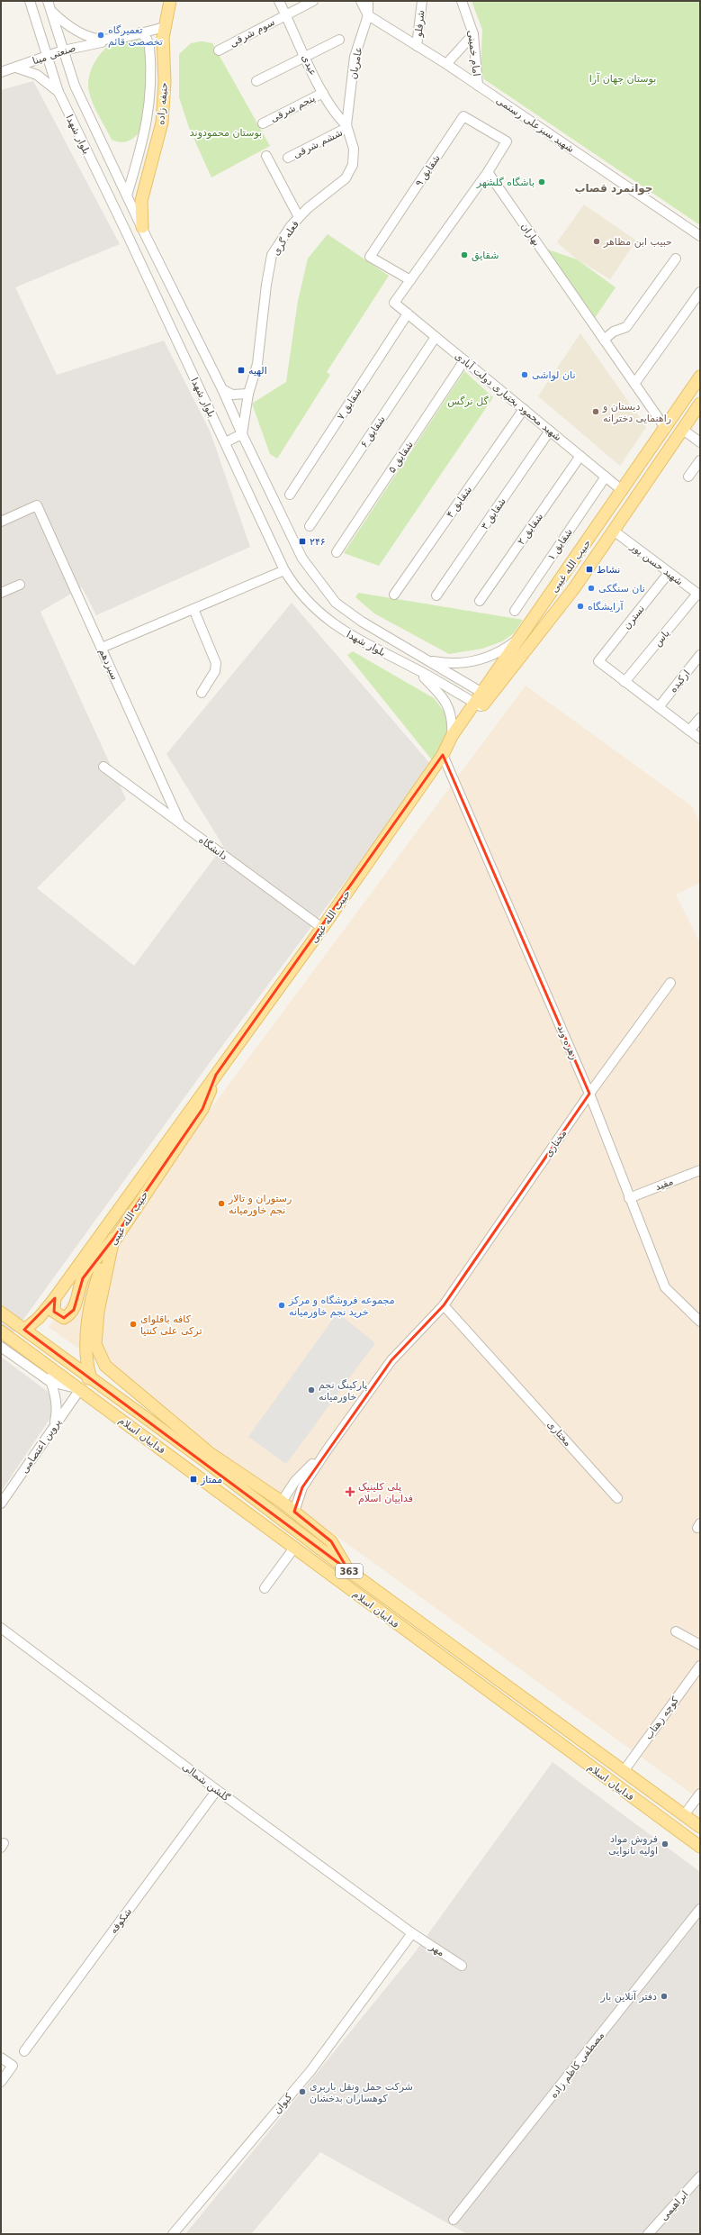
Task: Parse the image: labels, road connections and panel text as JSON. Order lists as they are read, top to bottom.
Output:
{
  "streets": {
    "main road": [
      "حنیفه زاده",
      "حبیب الله غیبی",
      "فداییان اسلام",
      "363"
    ],
    "street": [
      "شرفلو",
      "سوم شرقی",
      "امام خمینی",
      "صنعتی مینا",
      "عامریان",
      "عیدی",
      "پنجم شرقی",
      "شهید سبزعلی رستمی",
      "بلوار شهدا",
      "ششم شرقی",
      "شقایق ۹",
      "بهاران",
      "فعله گری",
      "شهید محمود بختیاری دولت آبادی",
      "شقایق ۷",
      "شقایق ۶",
      "شقایق ۵",
      "شقایق ۴",
      "شقایق ۳",
      "شقایق ۲",
      "شقایق ۱",
      "شهید حسن پور",
      "نسترن",
      "یاس",
      "سیزدهم",
      "ارکیده",
      "دانشگاه",
      "زهره وند",
      "مختاری",
      "مفید",
      "پروین اعتصامی",
      "کوچه زهتاب",
      "گلشن شمالی",
      "شکوفه",
      "مهر",
      "مصطفی کاظم زاده",
      "کیوان",
      "ابراهیمی"
    ]
  },
  "crossings": [
    ["شرفلو", "شهید سبزعلی رستمی"],
    ["سوم شرقی", "عیدی"],
    ["امام خمینی", "شهید سبزعلی رستمی"],
    ["صنعتی مینا", "حنیفه زاده"],
    ["صنعتی مینا", "بلوار شهدا"],
    ["عامریان", "عیدی"],
    ["عامریان", "شهید سبزعلی رستمی"],
    ["عامریان", "ششم شرقی"],
    ["عامریان", "فعله گری"],
    ["عیدی", "پنجم شرقی"],
    ["عیدی", "ششم شرقی"],
    ["عیدی", "فعله گری"],
    ["حنیفه زاده", "بلوار شهدا"],
    ["بلوار شهدا", "فعله گری"],
    ["بلوار شهدا", "حبیب الله غیبی"],
    ["ششم شرقی", "فعله گری"],
    ["شقایق ۹", "بهاران"],
    ["شقایق ۹", "شهید محمود بختیاری دولت آبادی"],
    ["بهاران", "حبیب الله غیبی"],
    ["شهید محمود بختیاری دولت آبادی", "شقایق ۷"],
    ["شهید محمود بختیاری دولت آبادی", "شقایق ۶"],
    ["شهید محمود بختیاری دولت آبادی", "شقایق ۵"],
    ["شهید محمود بختیاری دولت آبادی", "شقایق ۴"],
    ["شهید محمود بختیاری دولت آبادی", "شقایق ۳"],
    ["شهید محمود بختیاری دولت آبادی", "شقایق ۲"],
    ["شهید محمود بختیاری دولت آبادی", "شقایق ۱"],
    ["شهید محمود بختیاری دولت آبادی", "حبیب الله غیبی"],
    ["شهید حسن پور", "حبیب الله غیبی"],
    ["شهید حسن پور", "نسترن"],
    ["شهید حسن پور", "یاس"],
    ["حبیب الله غیبی", "دانشگاه"],
    ["حبیب الله غیبی", "زهره وند"],
    ["حبیب الله غیبی", "فداییان اسلام"],
    ["نسترن", "یاس"],
    ["سیزدهم", "دانشگاه"],
    ["زهره وند", "مختاری"],
    ["زهره وند", "مفید"],
    ["فداییان اسلام", "پروین اعتصامی"],
    ["فداییان اسلام", "کوچه زهتاب"],
    ["گلشن شمالی", "شکوفه"],
    ["گلشن شمالی", "مهر"],
    ["گلشن شمالی", "کیوان"],
    ["مهر", "کیوان"]
  ],
  "districts": ["جوانمرد قصاب"],
  "parks": ["بوستان جهان آرا", "بوستان محمودوند", "گل نرگس"],
  "places": {
    "other": [
      "تعمیرگاه تخصصی قائم",
      "باشگاه گلشهر",
      "حبیب ابن مظاهر",
      "شقایق",
      "نان لواشی",
      "دبستان و راهنمایی دخترانه",
      "نان سنگکی",
      "آرایشگاه",
      "رستوران و تالار نجم خاورمیانه",
      "مجموعه فروشگاه و مرکز خرید نجم خاورمیانه",
      "کافه باقلوای ترکی علی کنتیا",
      "پارکینگ نجم خاورمیانه",
      "فروش مواد اولیه نانوایی",
      "دفتر آنلاین بار",
      "شرکت حمل ونقل باربری کوهساران بدخشان"
    ],
    "transit": [
      "الهیه",
      "۲۴۶",
      "نشاط",
      "ممتاز"
    ],
    "health": ["پلی کلینیک فداییان اسلام"]
  }
}
